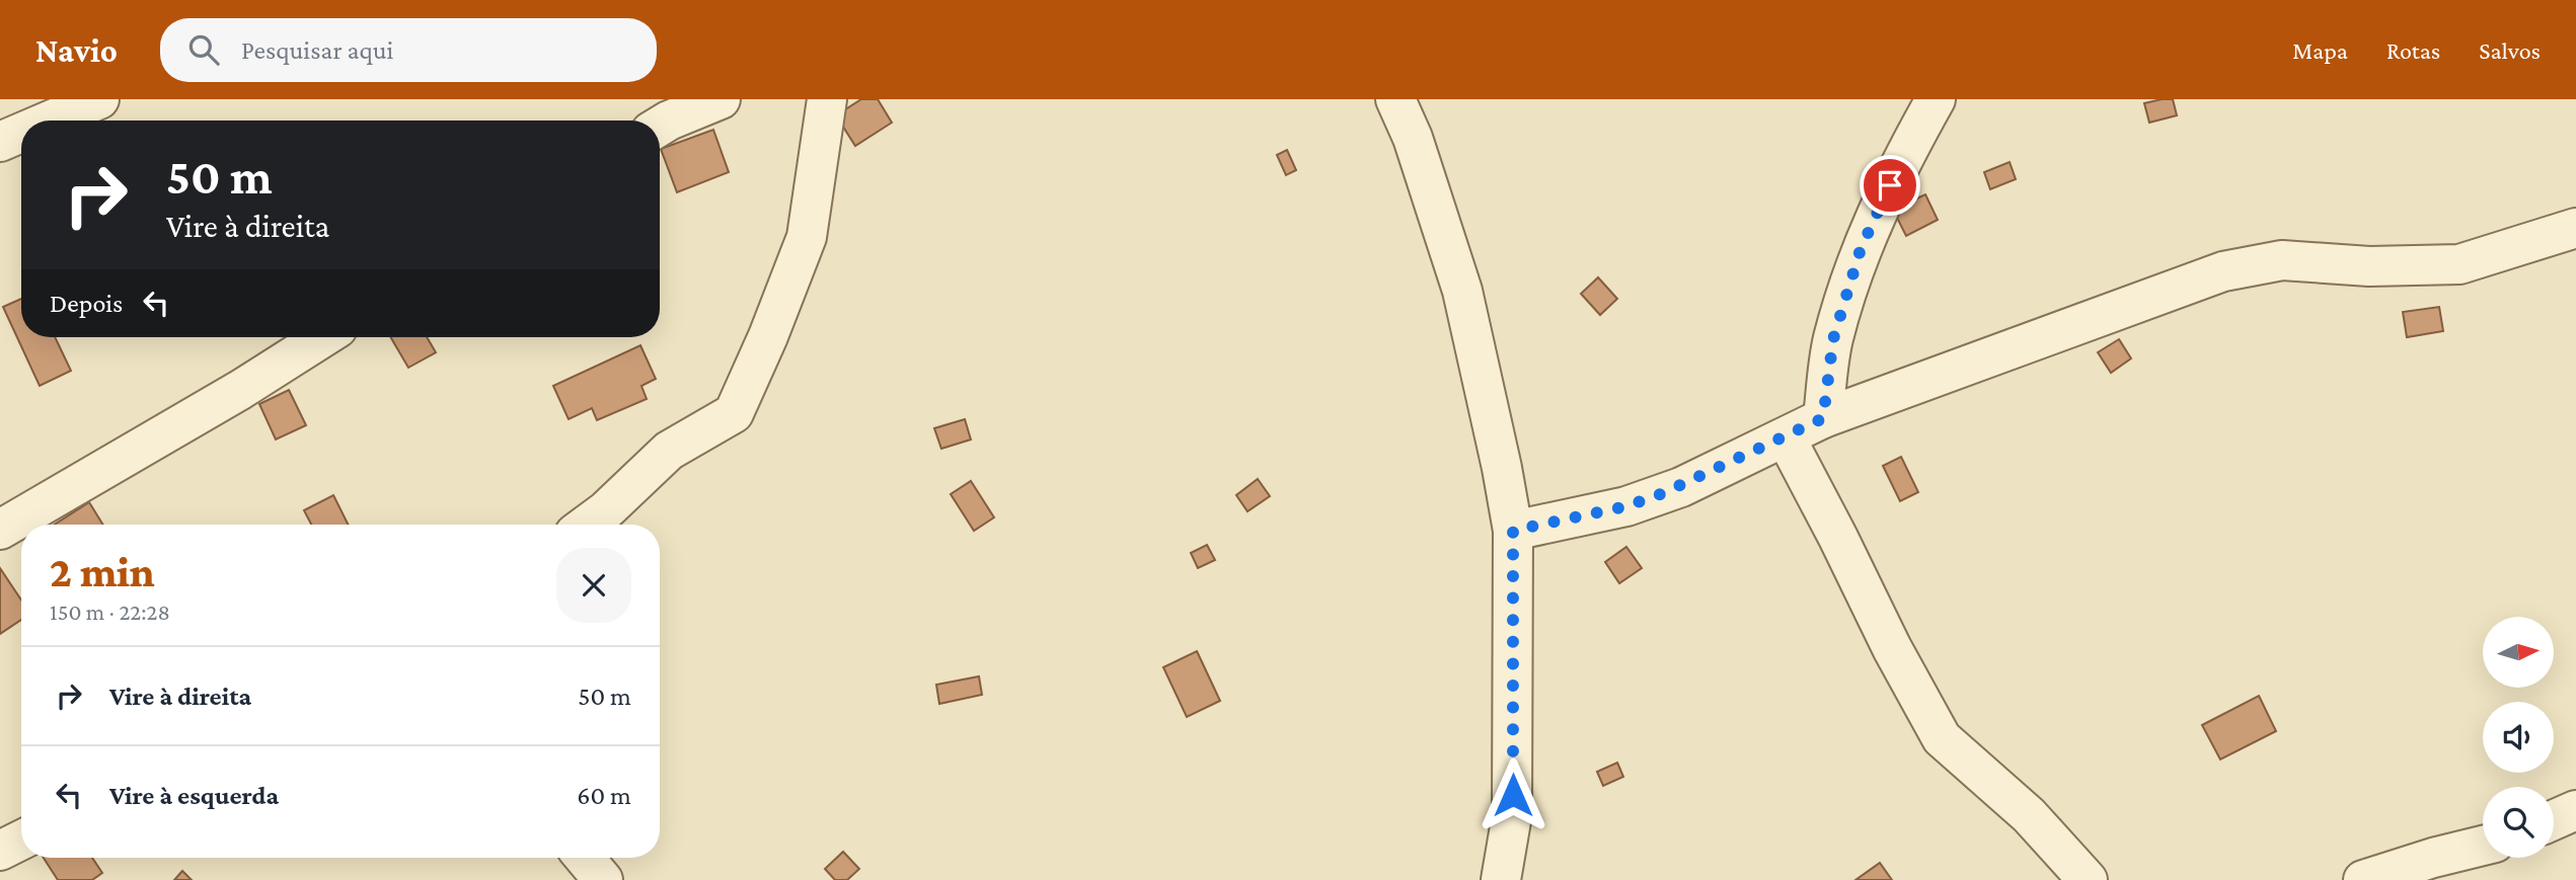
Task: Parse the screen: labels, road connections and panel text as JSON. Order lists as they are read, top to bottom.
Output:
{
  "north": "right",
  "page": {
    "header": "Navio",
    "search": "Pesquisar aqui",
    "nav": ["Mapa", "Rotas", "Salvos"],
    "turn": ["50 m", "Vire à direita"],
    "then": "Depois",
    "heading": ["2 min", "150 m · 22:28"],
    "list": [
      {
        "name": "Vire à direita",
        "value": "50 m"
      },
      {
        "name": "Vire à esquerda",
        "value": "60 m"
      }
    ]
  }
}
